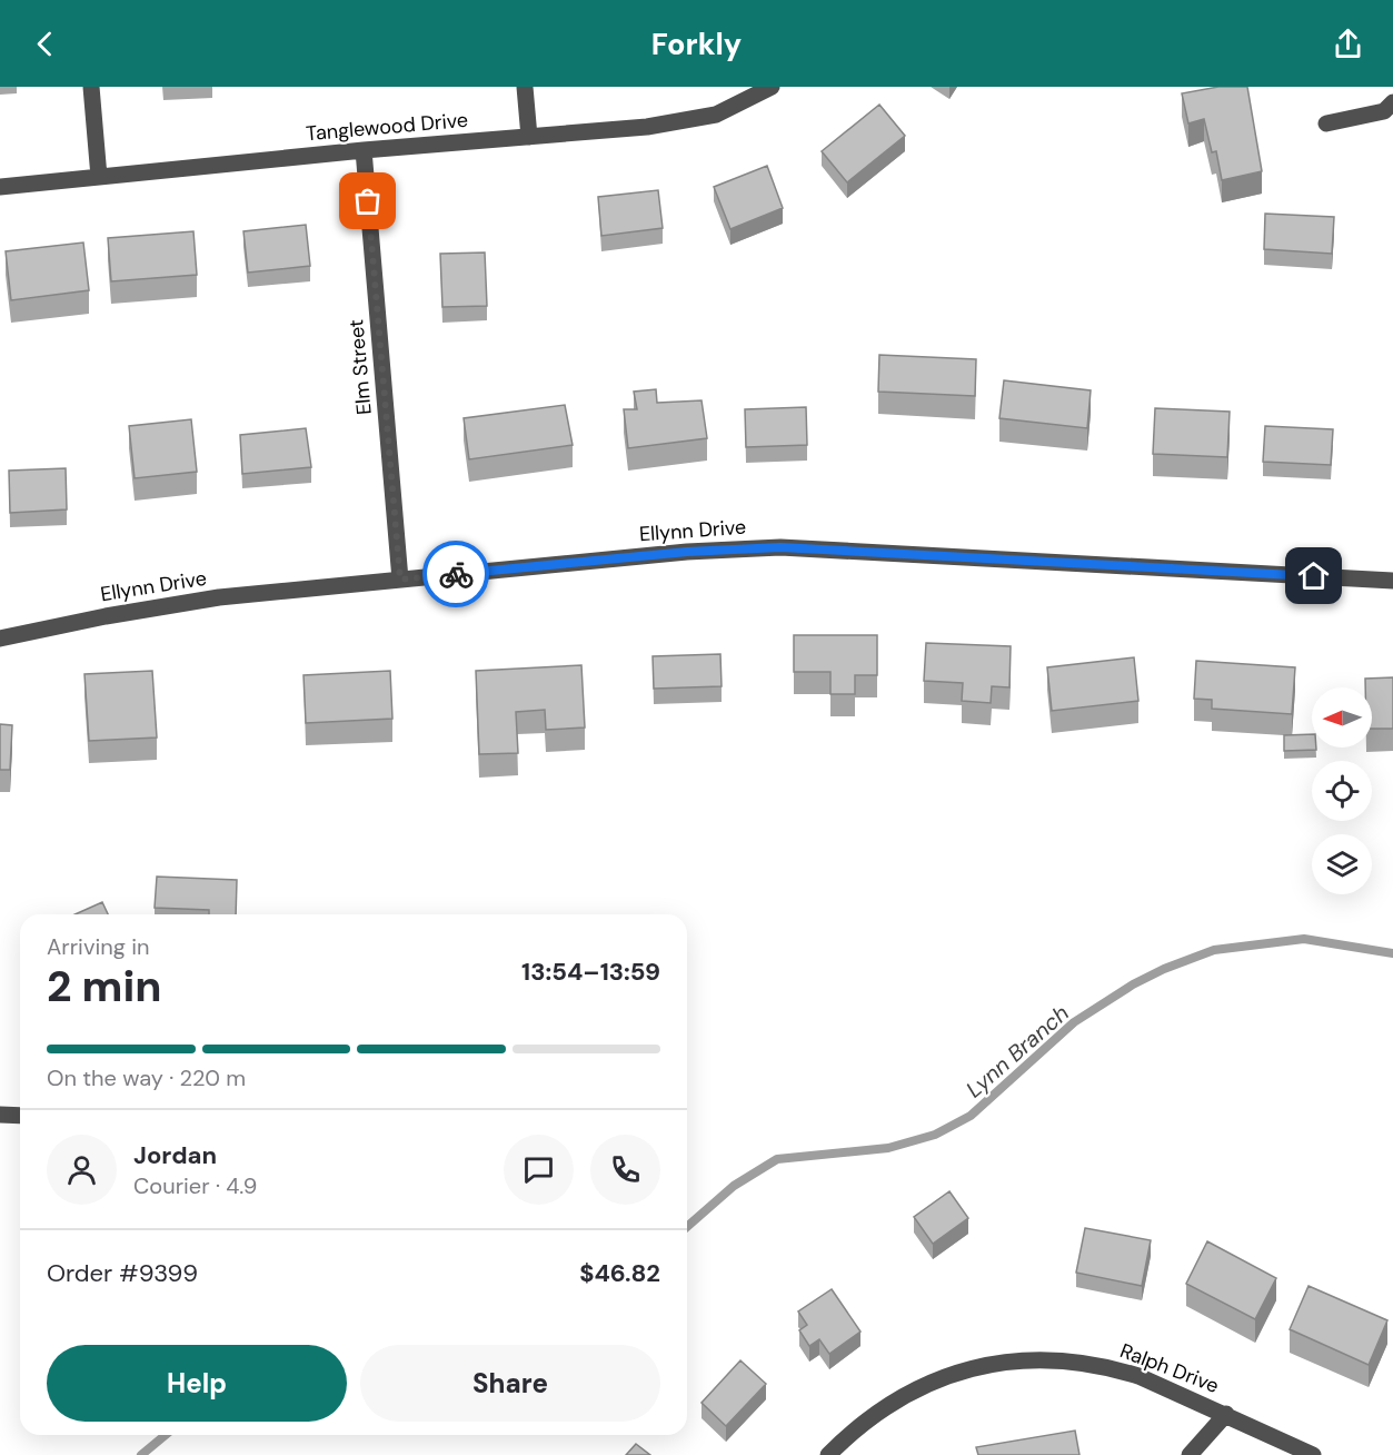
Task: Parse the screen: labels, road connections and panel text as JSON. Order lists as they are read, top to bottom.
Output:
{
  "streets": {
    "street": [
      "Tanglewood Drive",
      "Elm Street",
      "Ellynn Drive",
      "Ralph Drive"
    ]
  },
  "crossings": [
    ["Tanglewood Drive", "Elm Street"],
    ["Elm Street", "Ellynn Drive"]
  ],
  "water": ["Lynn Branch"],
  "north": "left",
  "page": {
    "header": "Forkly",
    "heading": ["2 min", "Arriving in", "13:54–13:59"],
    "panel": [
      "Jordan",
      "Courier · 4.9",
      "Order #9399",
      "$46.82"
    ],
    "bar": "On the way · 220 m",
    "buttons": ["Help", "Share"]
  }
}
